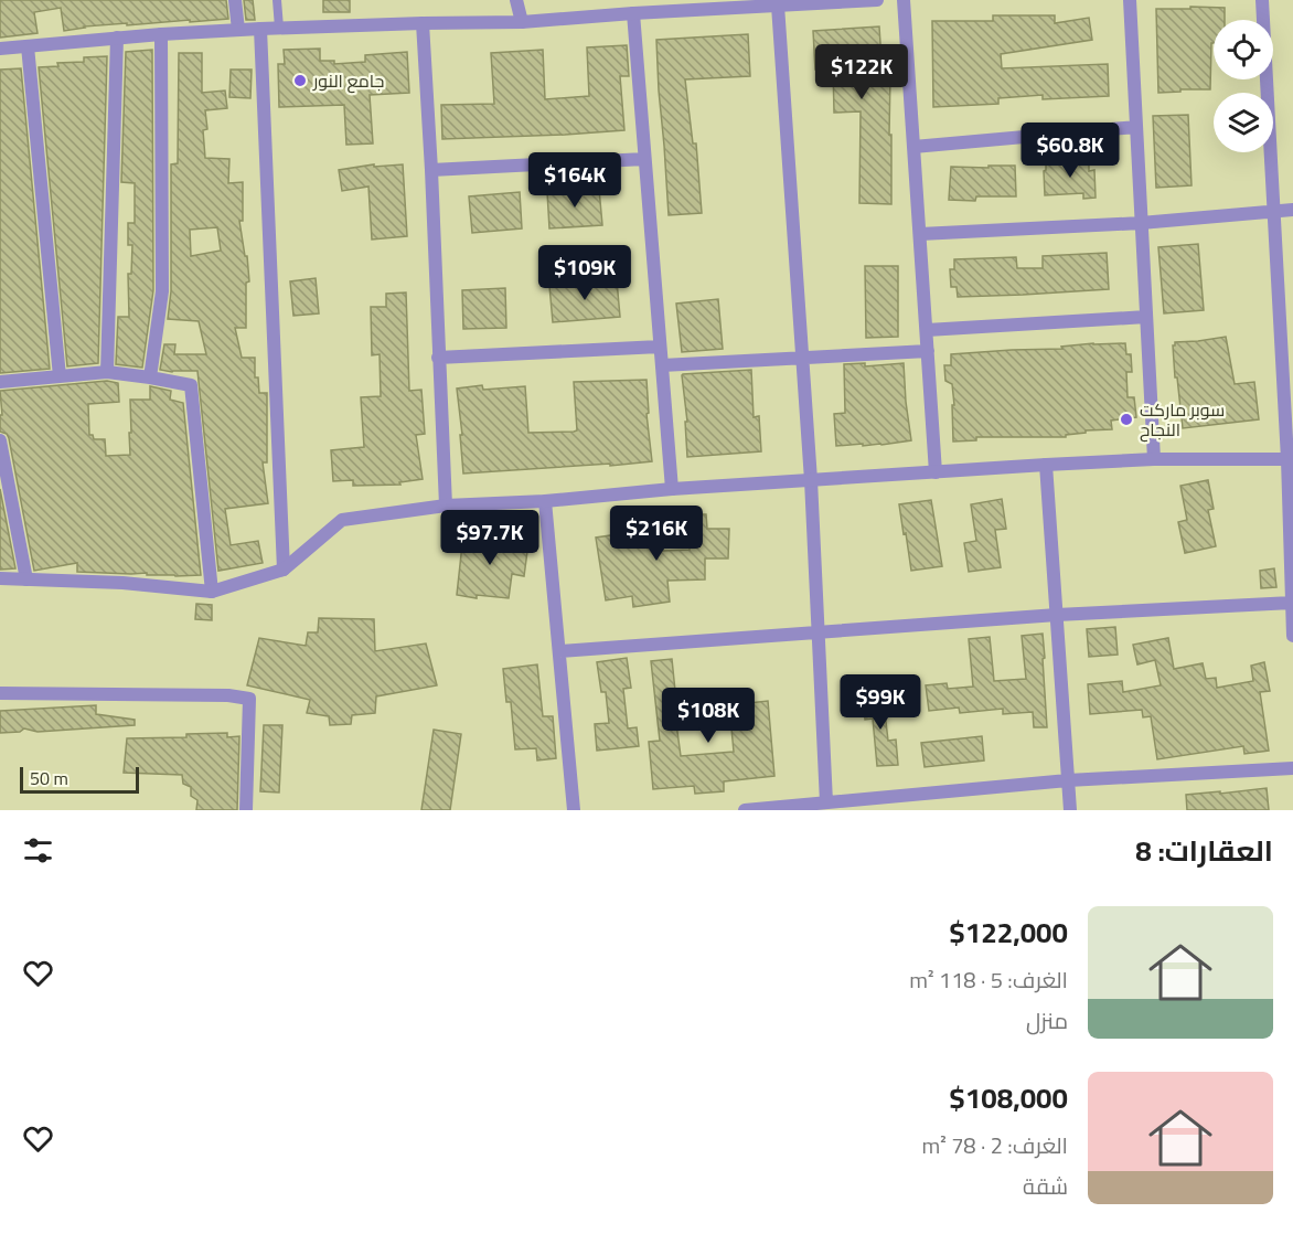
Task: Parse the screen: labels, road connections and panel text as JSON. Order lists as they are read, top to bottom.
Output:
{
  "places": ["جامع النور", "سوبر ماركت النجاح"],
  "scale_bar": "50 m",
  "page": {
    "price": [
      "$122K",
      "$60.8K",
      "$164K",
      "$109K",
      "$216K",
      "$97.7K",
      "$99K",
      "$108K"
    ],
    "scale": "50 m",
    "heading": "العقارات: 8",
    "list": [
      {
        "name": "$122,000",
        "note": "الغرف: 5 · 118 m² · منزل"
      },
      {
        "name": "$108,000",
        "note": "الغرف: 2 · 78 m² · شقة"
      }
    ]
  }
}
